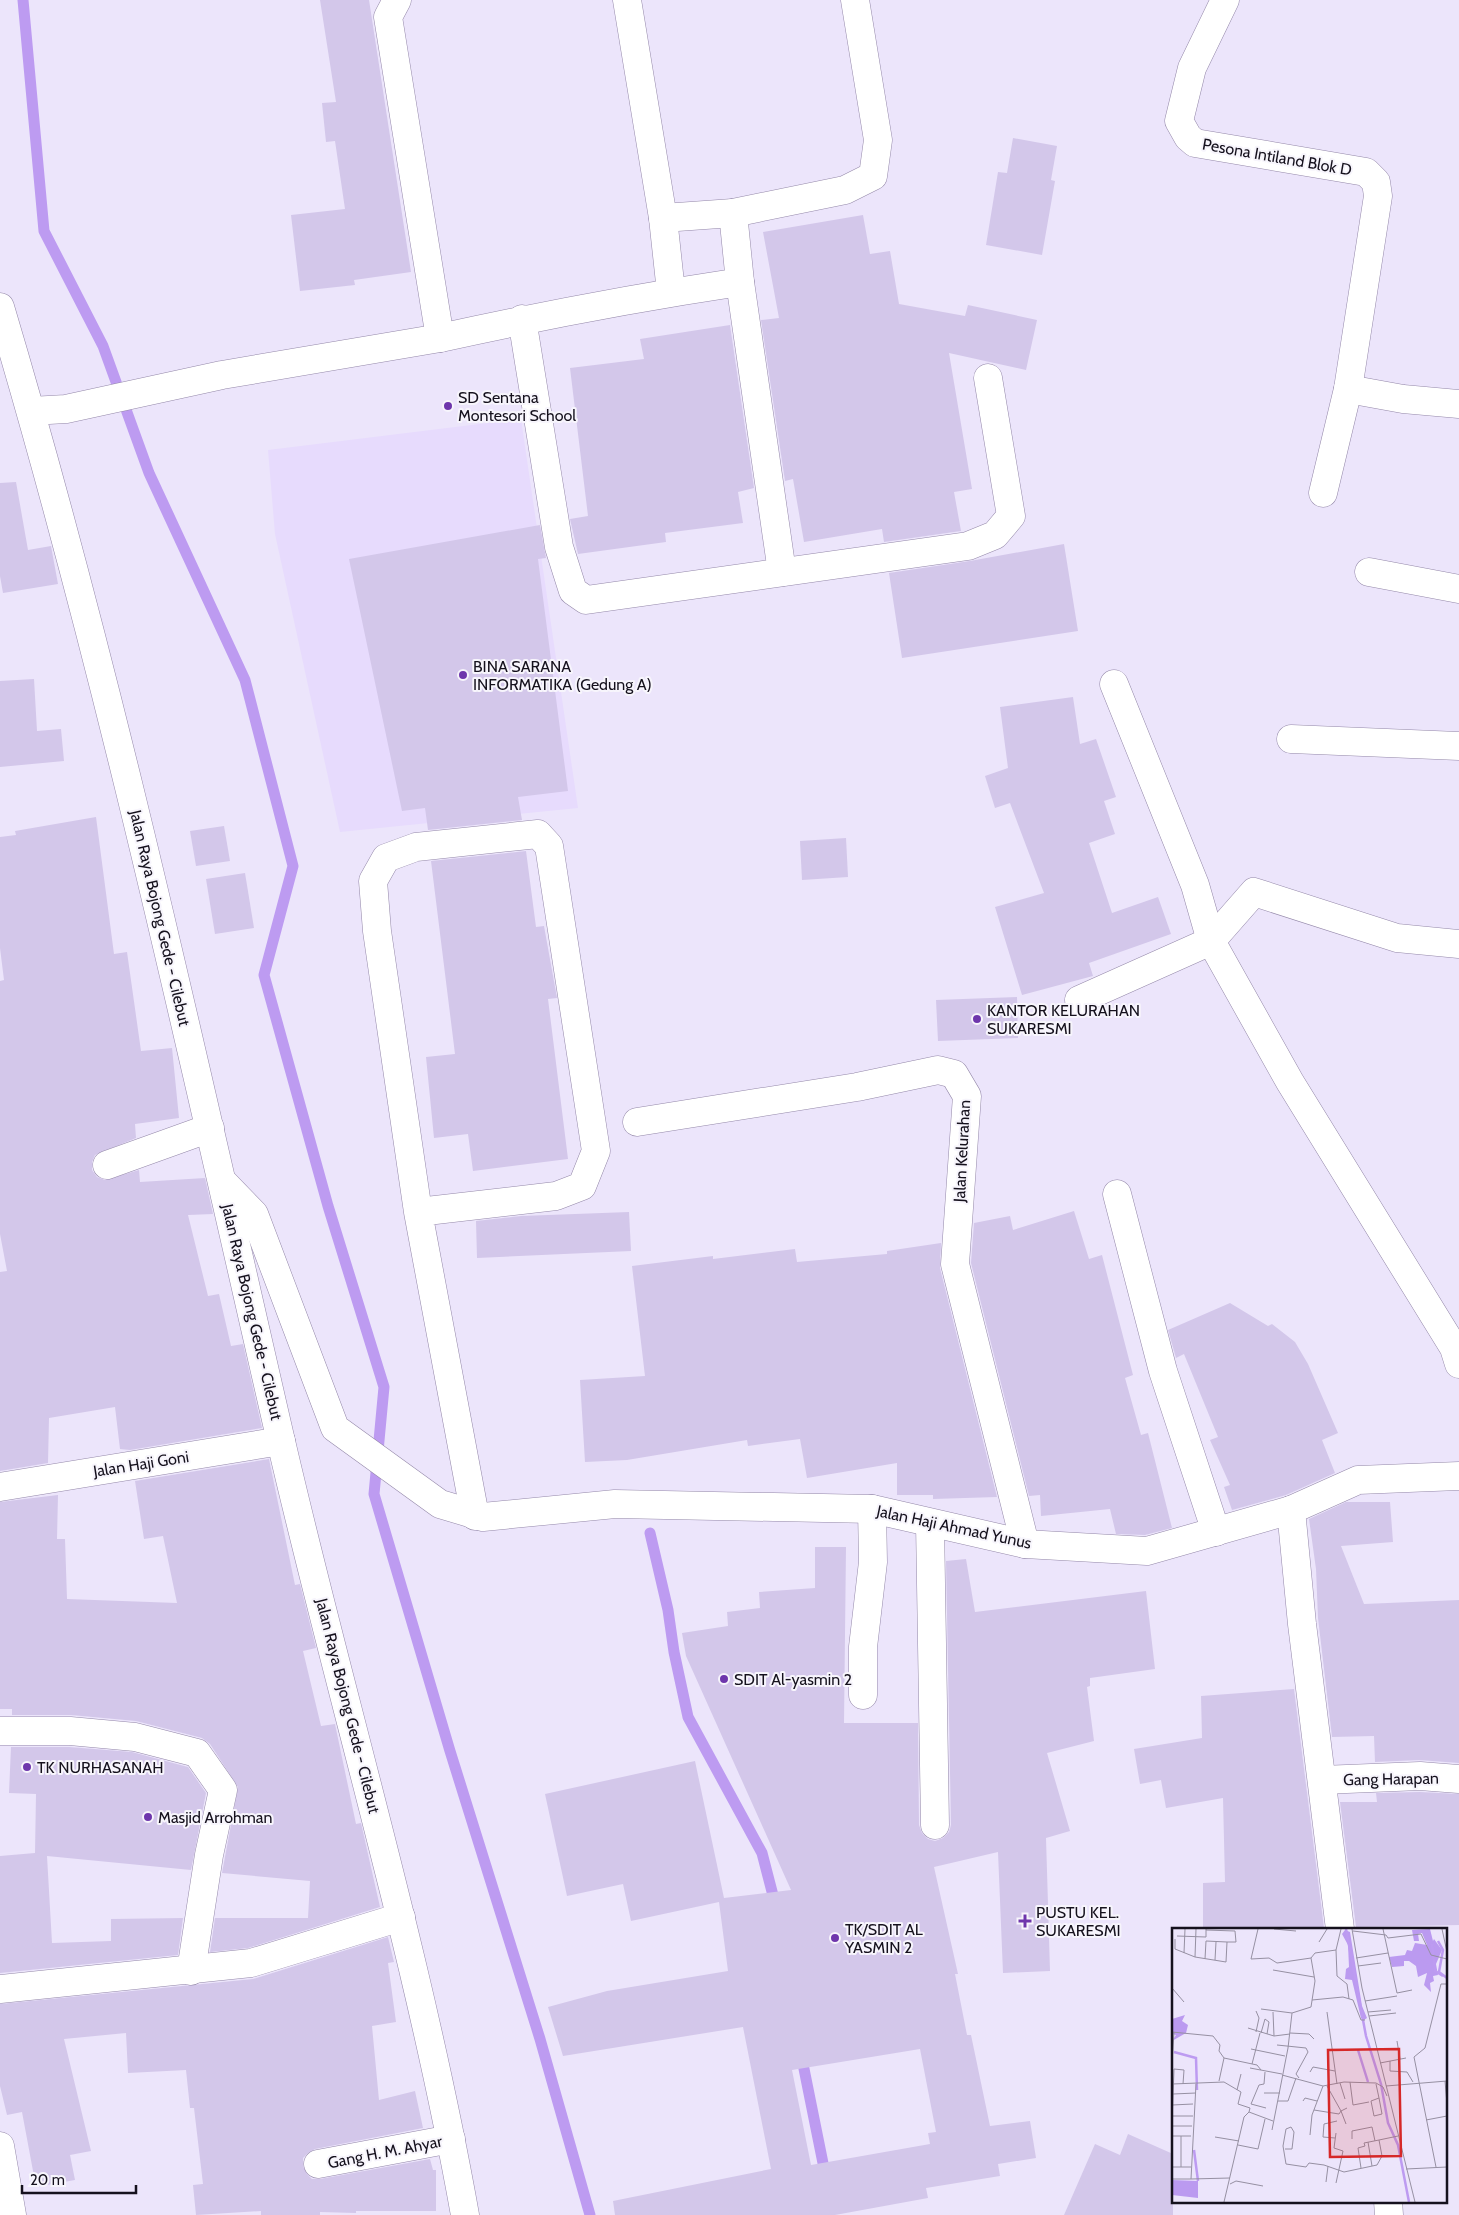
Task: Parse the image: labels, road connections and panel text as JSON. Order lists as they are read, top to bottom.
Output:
{
  "streets": {
    "street": [
      "Pesona Intiland Blok D",
      "Jalan Raya Bojong Gede - Cilebut",
      "Jalan Kelurahan",
      "Jalan Haji Goni",
      "Jalan Haji Ahmad Yunus",
      "Gang Harapan",
      "Gang H. M. Ahyar"
    ]
  },
  "crossings": [
    ["Jalan Raya Bojong Gede - Cilebut", "Jalan Haji Goni"],
    ["Jalan Raya Bojong Gede - Cilebut", "Jalan Haji Ahmad Yunus"],
    ["Jalan Raya Bojong Gede - Cilebut", "Gang H. M. Ahyar"],
    ["Jalan Kelurahan", "Jalan Haji Ahmad Yunus"]
  ],
  "places": {
    "other": [
      "SD Sentana Montesori School",
      "BINA SARANA INFORMATIKA (Gedung A)",
      "KANTOR KELURAHAN SUKARESMI",
      "SDIT Al-yasmin 2",
      "TK NURHASANAH",
      "Masjid Arrohman",
      "TK/SDIT AL YASMIN 2"
    ],
    "health": ["PUSTU KEL. SUKARESMI"]
  },
  "scale_bar": "20 m"
}
